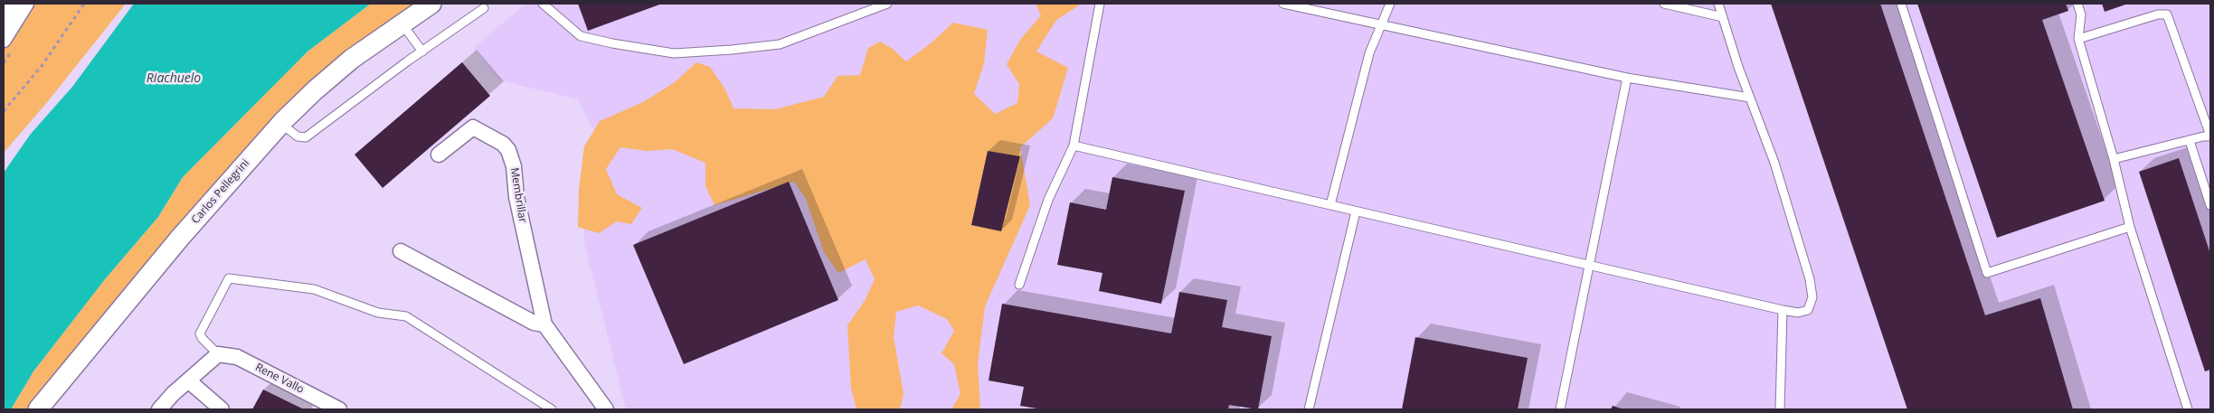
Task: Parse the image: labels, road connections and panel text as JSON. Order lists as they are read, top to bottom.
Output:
{
  "streets": {
    "street": ["Carlos Pellegrini", "Membrillar", "Rene Vallo"]
  },
  "water": ["Riachuelo"]
}
